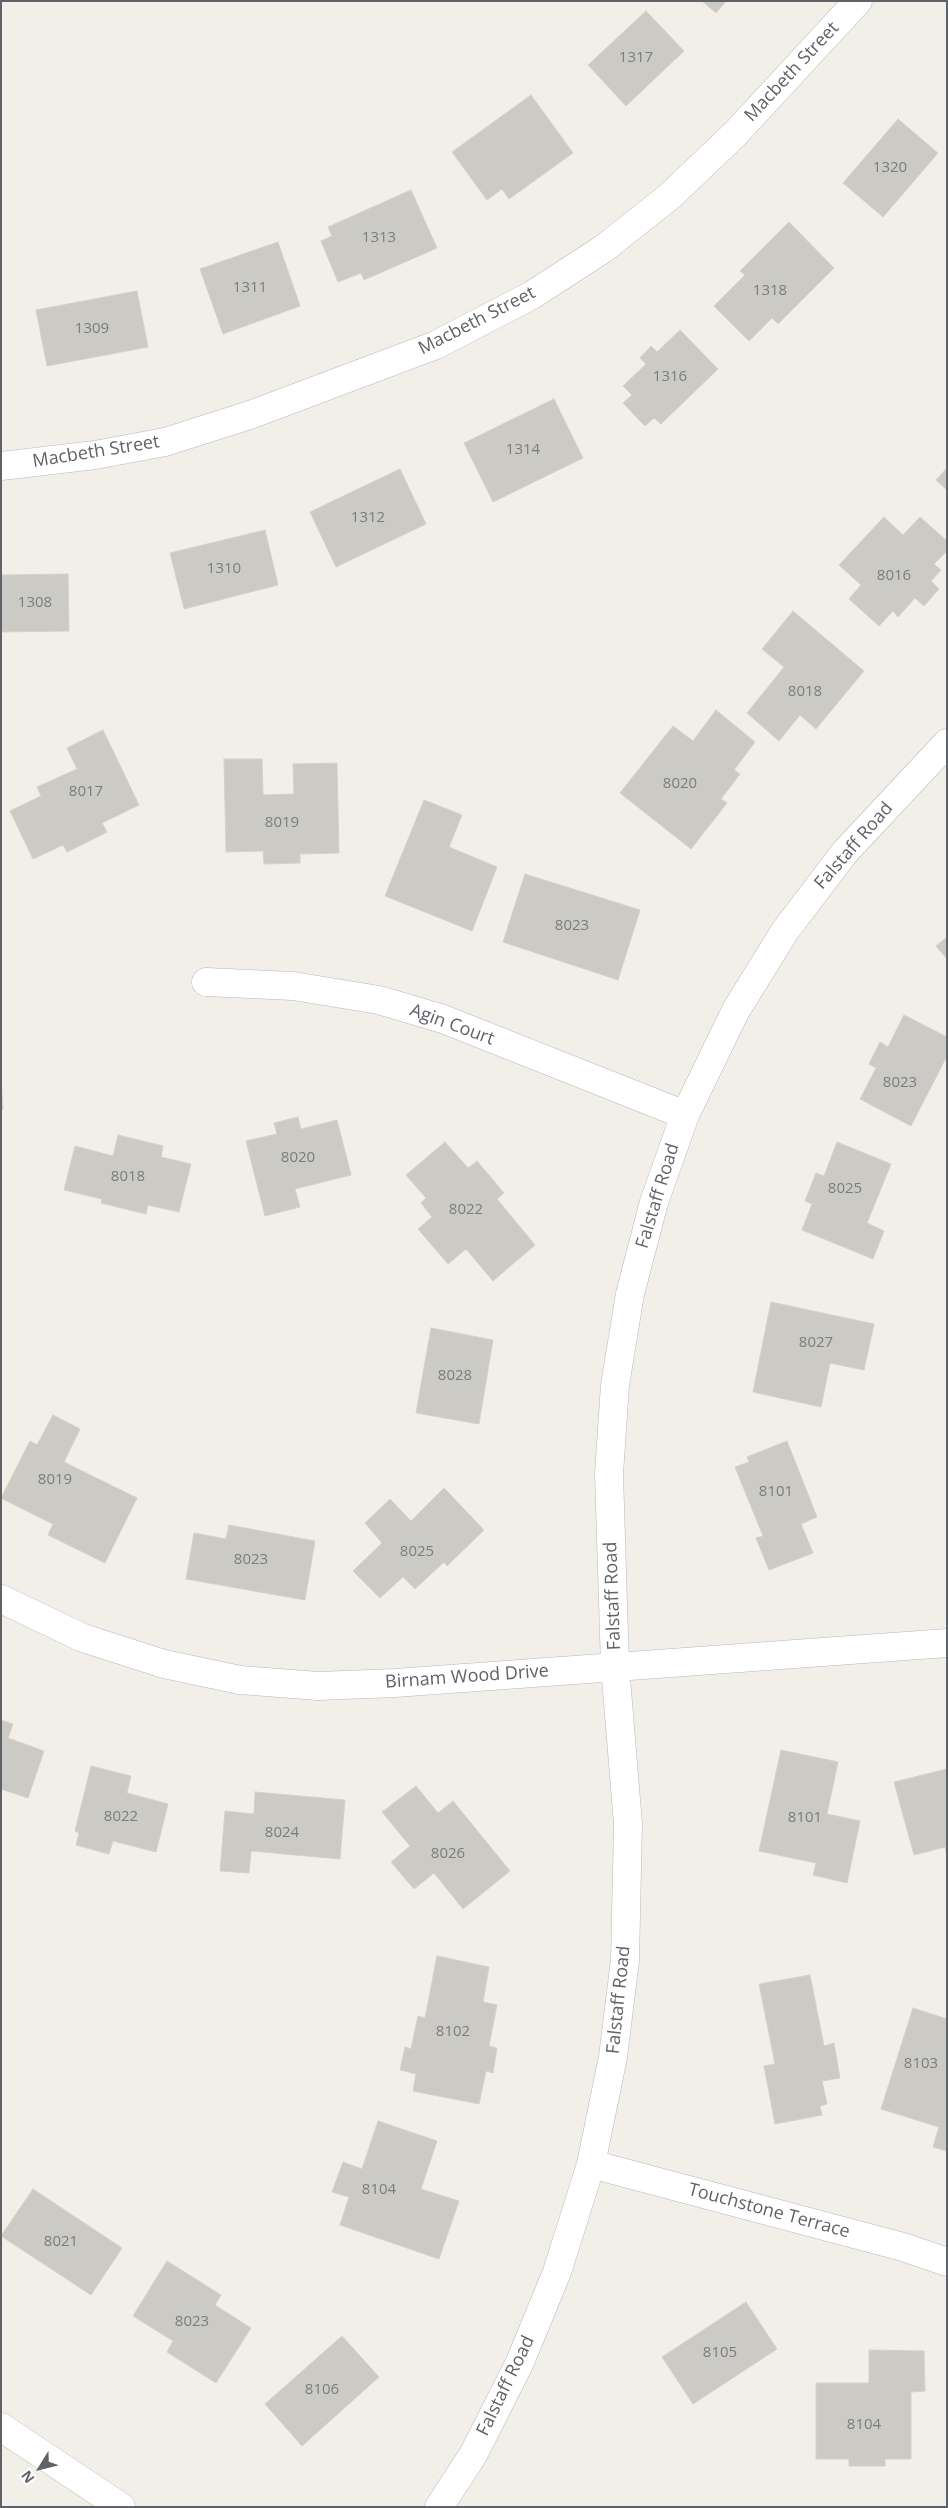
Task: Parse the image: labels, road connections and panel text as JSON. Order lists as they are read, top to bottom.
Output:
{
  "streets": {
    "street": [
      "Macbeth Street",
      "Falstaff Road",
      "Agin Court",
      "Birnam Wood Drive",
      "Touchstone Terrace"
    ]
  },
  "crossings": [
    ["Falstaff Road", "Agin Court"],
    ["Falstaff Road", "Birnam Wood Drive"],
    ["Falstaff Road", "Touchstone Terrace"]
  ],
  "house_numbers": [
    "1317",
    "1320",
    "1313",
    "1311",
    "1318",
    "1309",
    "1316",
    "1314",
    "1312",
    "1310",
    "8016",
    "1308",
    "8018",
    "8020",
    "8017",
    "8019",
    "8023",
    "8023",
    "8020",
    "8018",
    "8025",
    "8022",
    "8027",
    "8028",
    "8019",
    "8101",
    "8025",
    "8023",
    "8022",
    "8101",
    "8024",
    "8026",
    "8102",
    "8103",
    "8104",
    "8021",
    "8023",
    "8105",
    "8106",
    "8104"
  ],
  "north": "bottom left"
}
